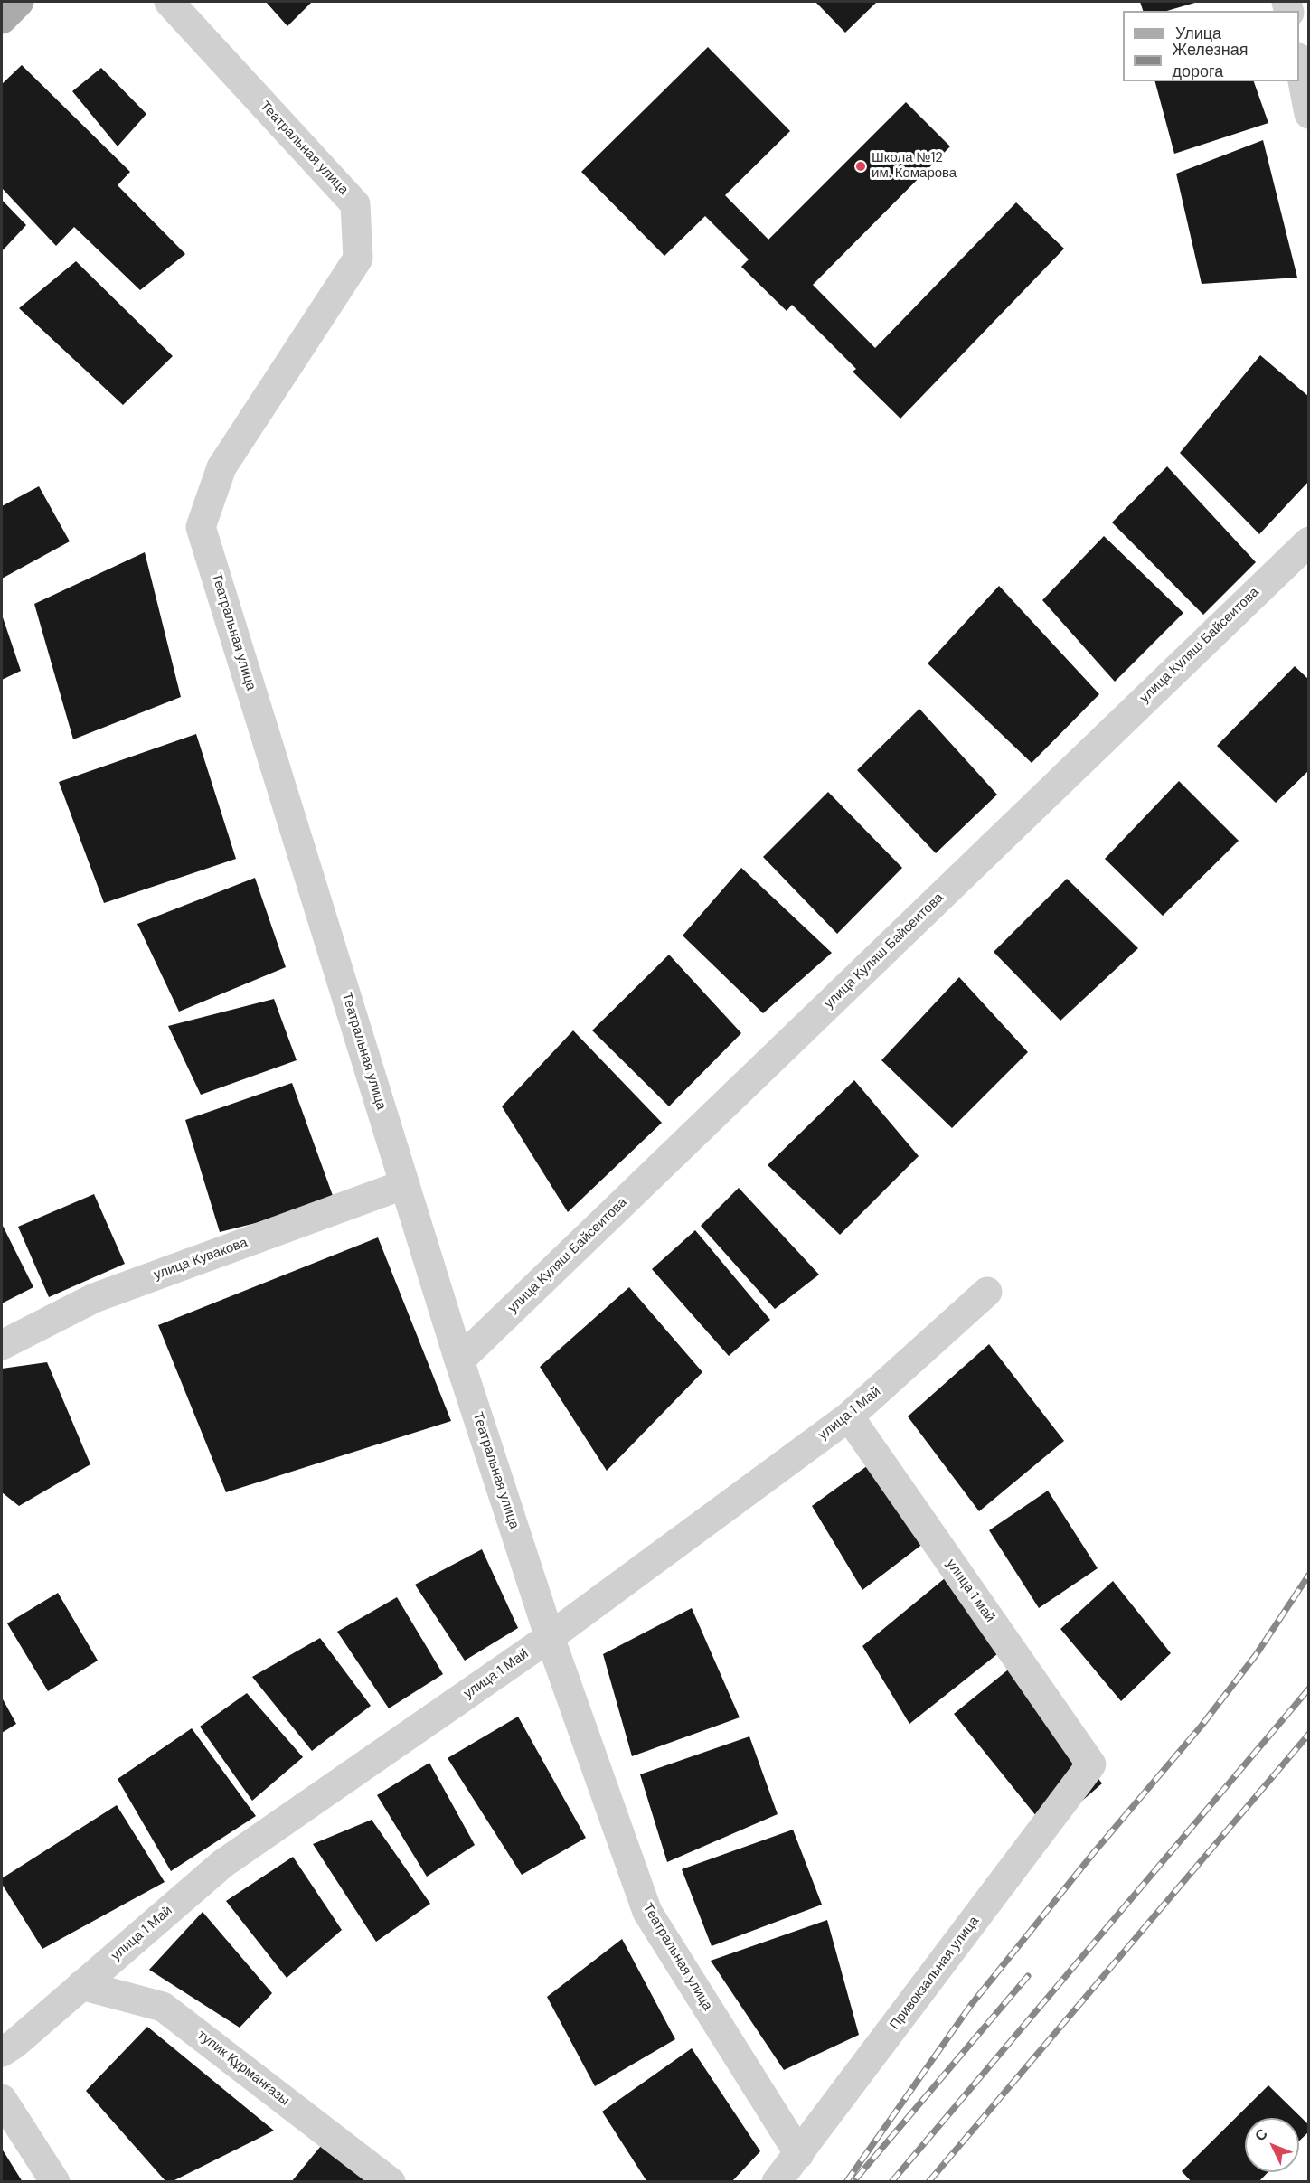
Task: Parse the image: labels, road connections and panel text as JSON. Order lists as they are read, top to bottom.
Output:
{
  "streets": {
    "street": [
      "Театральная улица",
      "улица Куляш Байсеитова",
      "улица Кувакова",
      "улица 1 Май",
      "улица 1 май",
      "Привокзальная улица",
      "тупик Құрманғазы"
    ]
  },
  "crossings": [
    ["Театральная улица", "улица Куляш Байсеитова"],
    ["Театральная улица", "улица Кувакова"],
    ["Театральная улица", "улица 1 Май"],
    ["Театральная улица", "Привокзальная улица"],
    ["улица 1 Май", "улица 1 май"],
    ["улица 1 Май", "тупик Құрманғазы"],
    ["улица 1 май", "Привокзальная улица"]
  ],
  "places": ["Школа №12 им. Комарова"],
  "legend": ["Улица", "Железная дорога"],
  "north": "top left"
}
